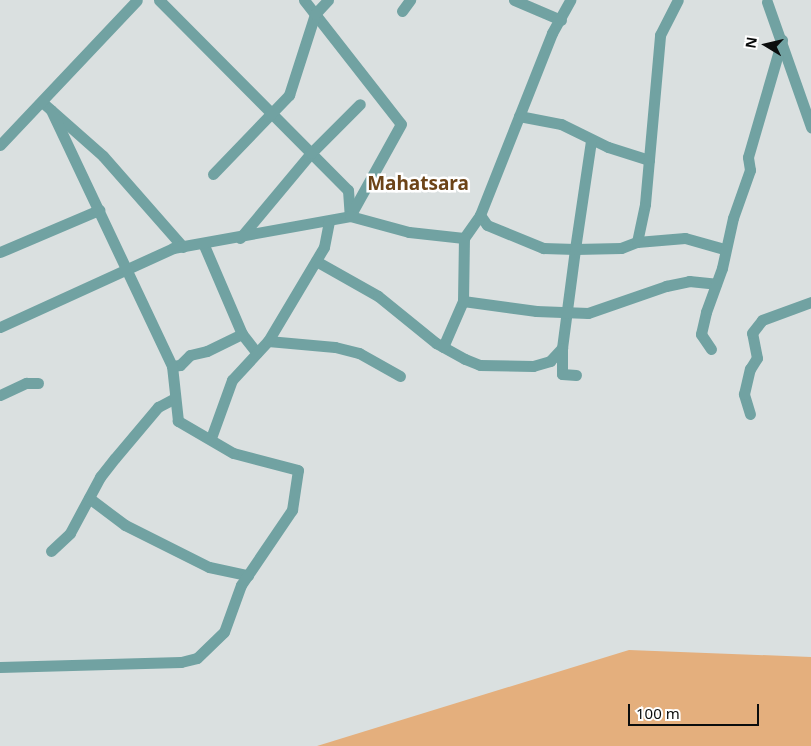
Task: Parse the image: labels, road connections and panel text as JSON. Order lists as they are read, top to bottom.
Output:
{
  "districts": ["Mahatsara"],
  "scale_bar": "100 m",
  "north": "left"
}
